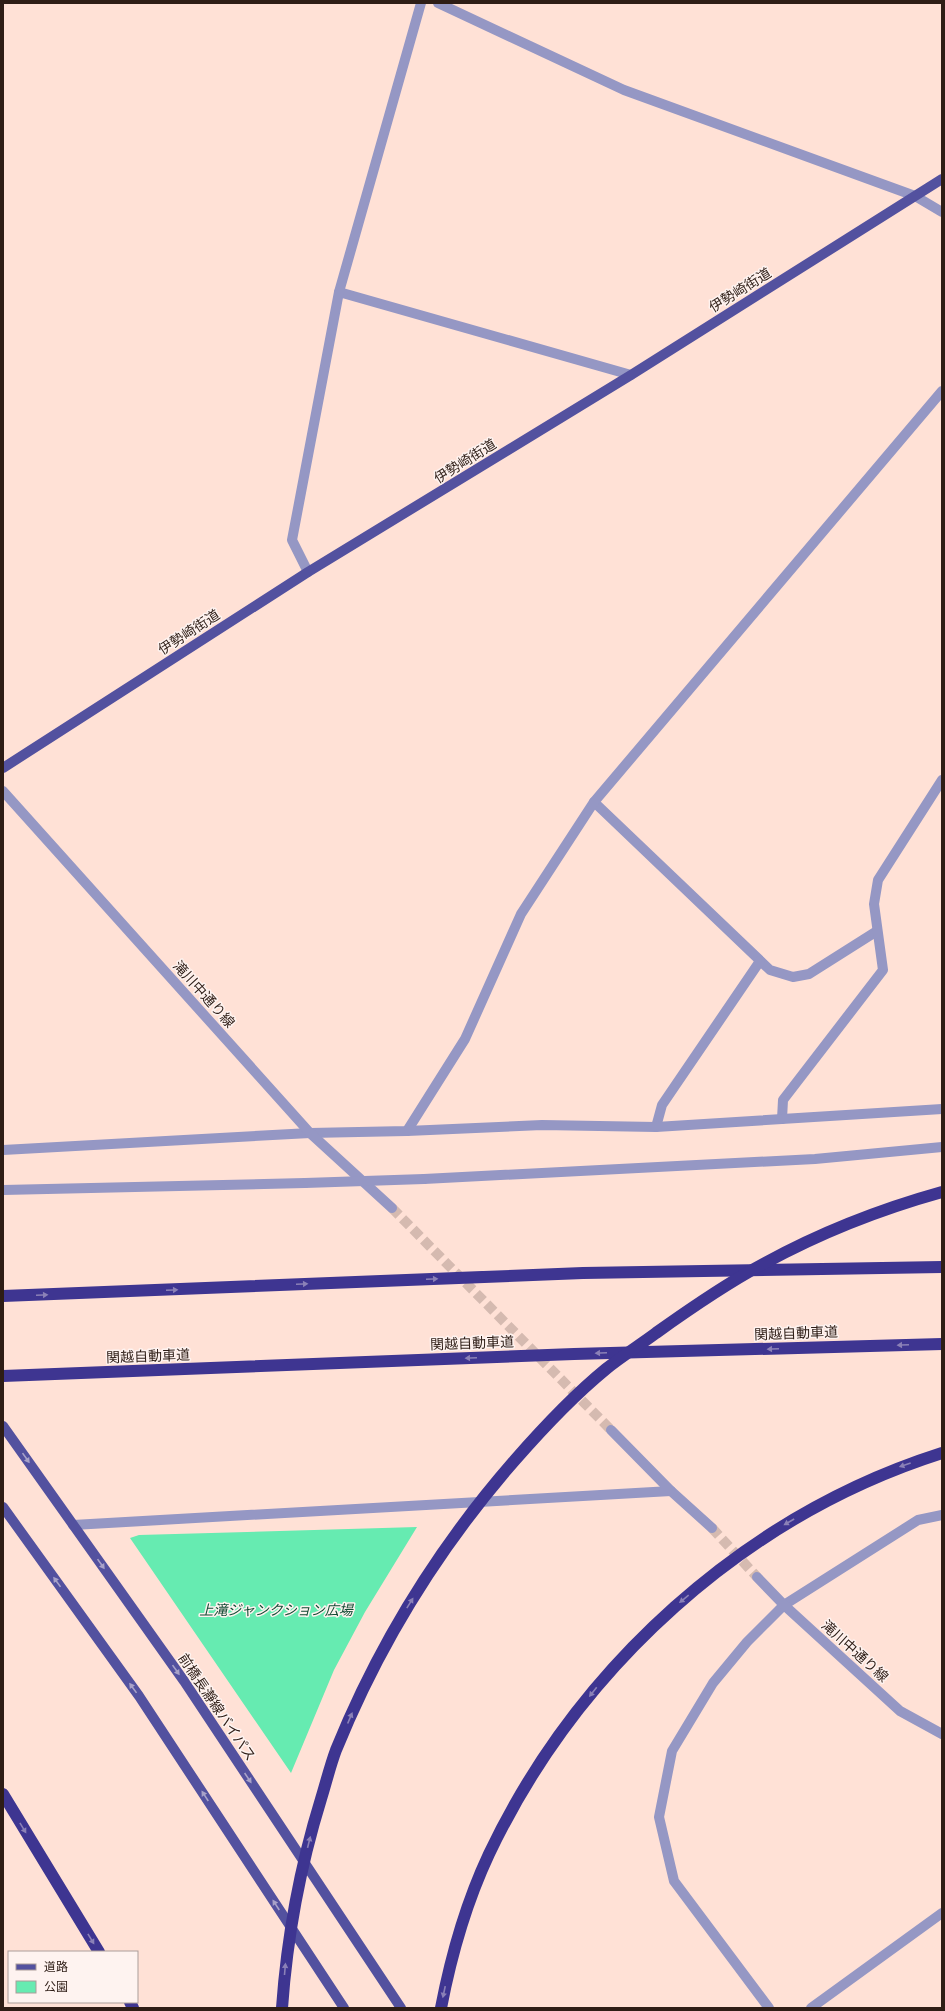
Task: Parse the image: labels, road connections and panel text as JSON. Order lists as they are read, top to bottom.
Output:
{
  "streets": {
    "highway": ["関越自動車道"],
    "main road": ["伊勢崎街道", "前橋長瀞線バイパス"],
    "street": ["滝川中通り線"]
  },
  "parks": ["上滝ジャンクション広場"],
  "legend": ["道路", "公園"]
}
